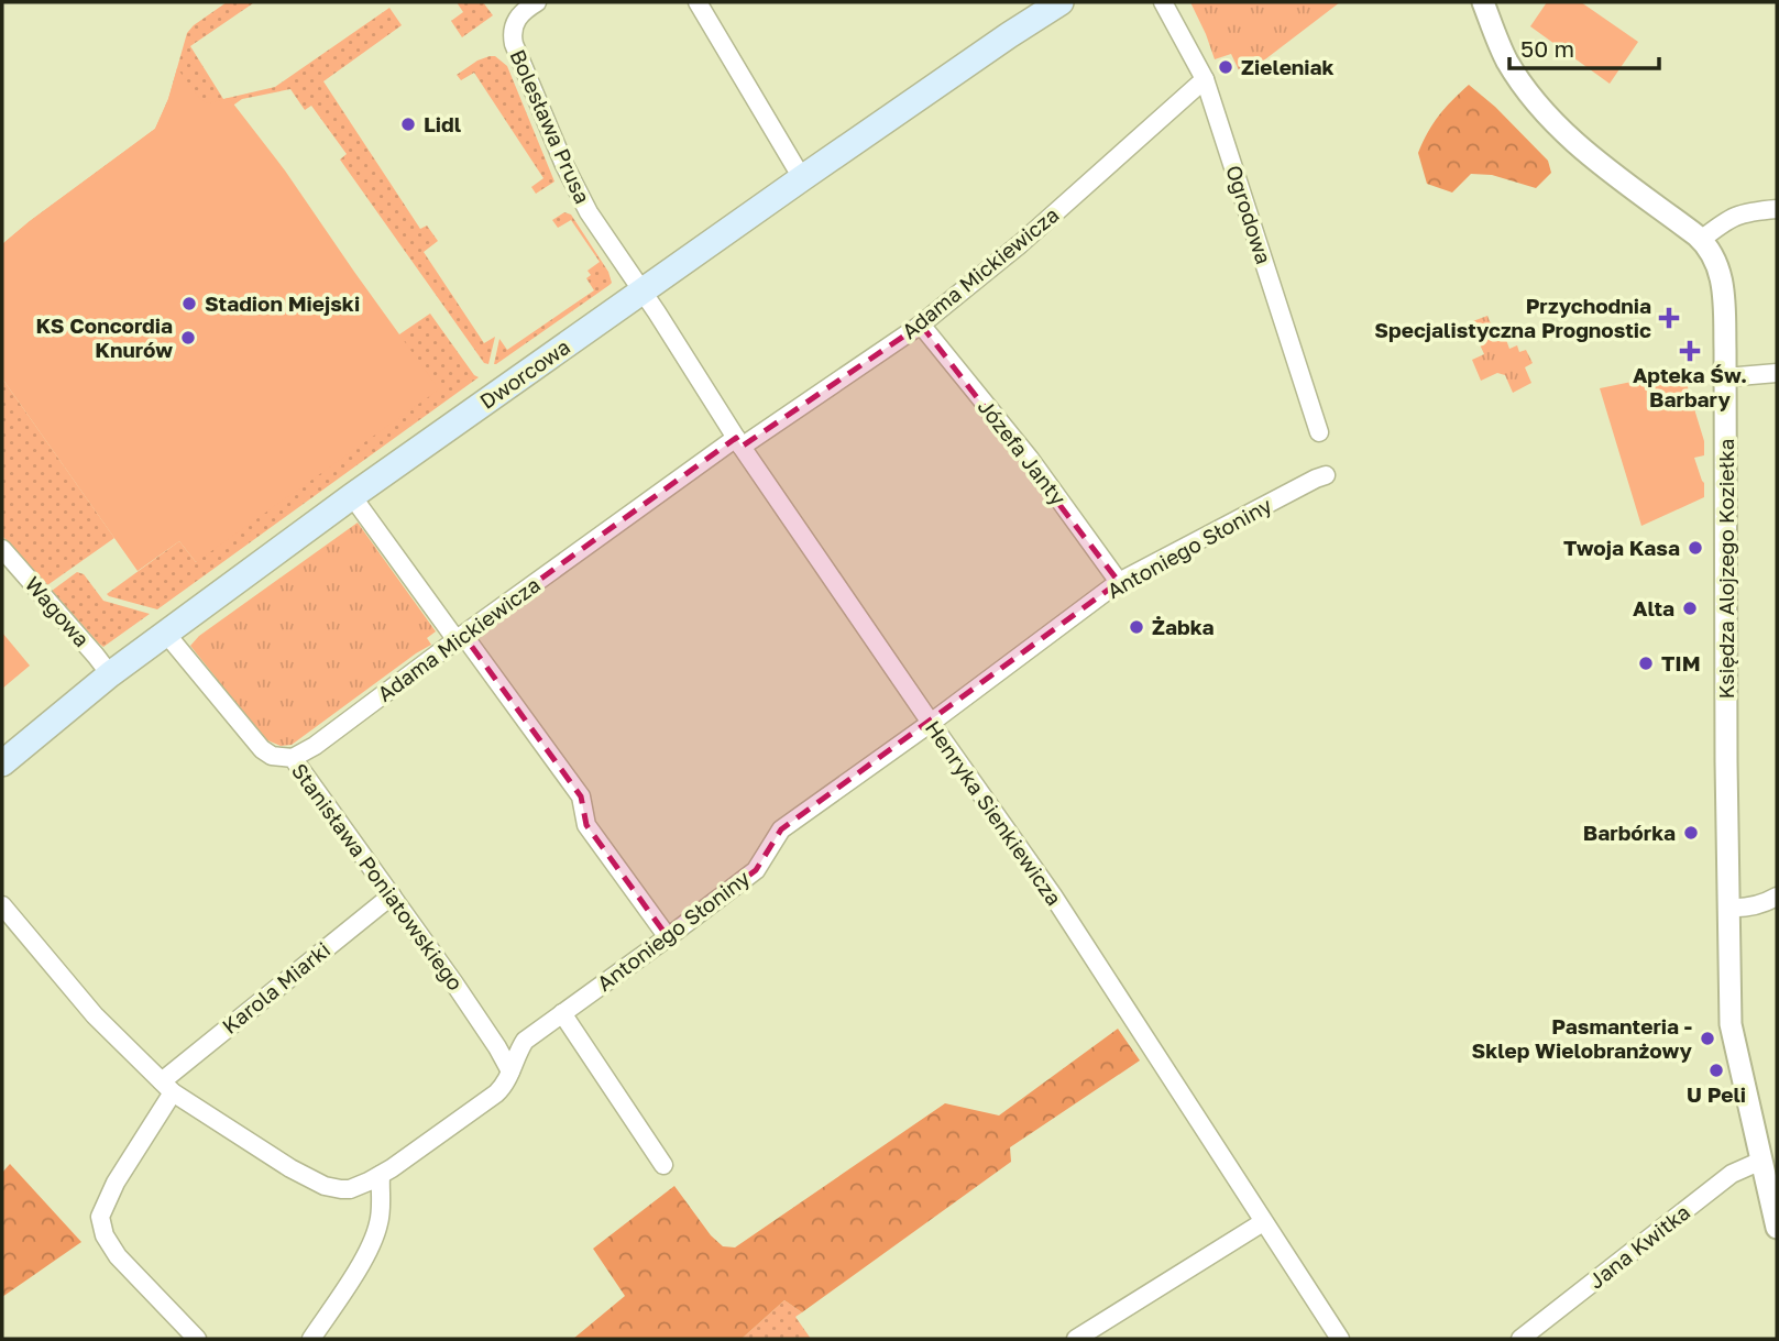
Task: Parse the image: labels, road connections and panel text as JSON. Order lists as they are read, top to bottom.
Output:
{
  "streets": {
    "main road": ["Dworcowa"],
    "street": [
      "Bolesława Prusa",
      "Ogrodowa",
      "Adama Mickiewicza",
      "Józefa Janty",
      "Antoniego Słoniny",
      "Księdza Alojzego Koziełka",
      "Wagowa",
      "Henryka Sienkiewicza",
      "Stanisława Poniatowskiego",
      "Karola Miarki",
      "Jana Kwitka"
    ]
  },
  "crossings": [
    ["Bolesława Prusa", "Dworcowa"],
    ["Bolesława Prusa", "Henryka Sienkiewicza"],
    ["Ogrodowa", "Adama Mickiewicza"],
    ["Adama Mickiewicza", "Józefa Janty"],
    ["Adama Mickiewicza", "Henryka Sienkiewicza"],
    ["Adama Mickiewicza", "Stanisława Poniatowskiego"],
    ["Dworcowa", "Wagowa"],
    ["Dworcowa", "Henryka Sienkiewicza"],
    ["Dworcowa", "Stanisława Poniatowskiego"],
    ["Józefa Janty", "Antoniego Słoniny"],
    ["Antoniego Słoniny", "Henryka Sienkiewicza"],
    ["Antoniego Słoniny", "Stanisława Poniatowskiego"],
    ["Antoniego Słoniny", "Karola Miarki"],
    ["Księdza Alojzego Koziełka", "Jana Kwitka"],
    ["Stanisława Poniatowskiego", "Karola Miarki"]
  ],
  "places": {
    "other": [
      "Zieleniak",
      "Lidl",
      "Stadion Miejski",
      "KS Concordia Knurów",
      "Twoja Kasa",
      "Alta",
      "Żabka",
      "TIM",
      "Barbórka",
      "Pasmanteria - Sklep Wielobranżowy",
      "U Peli"
    ],
    "health": ["Przychodnia Specjalistyczna Prognostic", "Apteka Św. Barbary"]
  },
  "scale_bar": "50 m"
}
